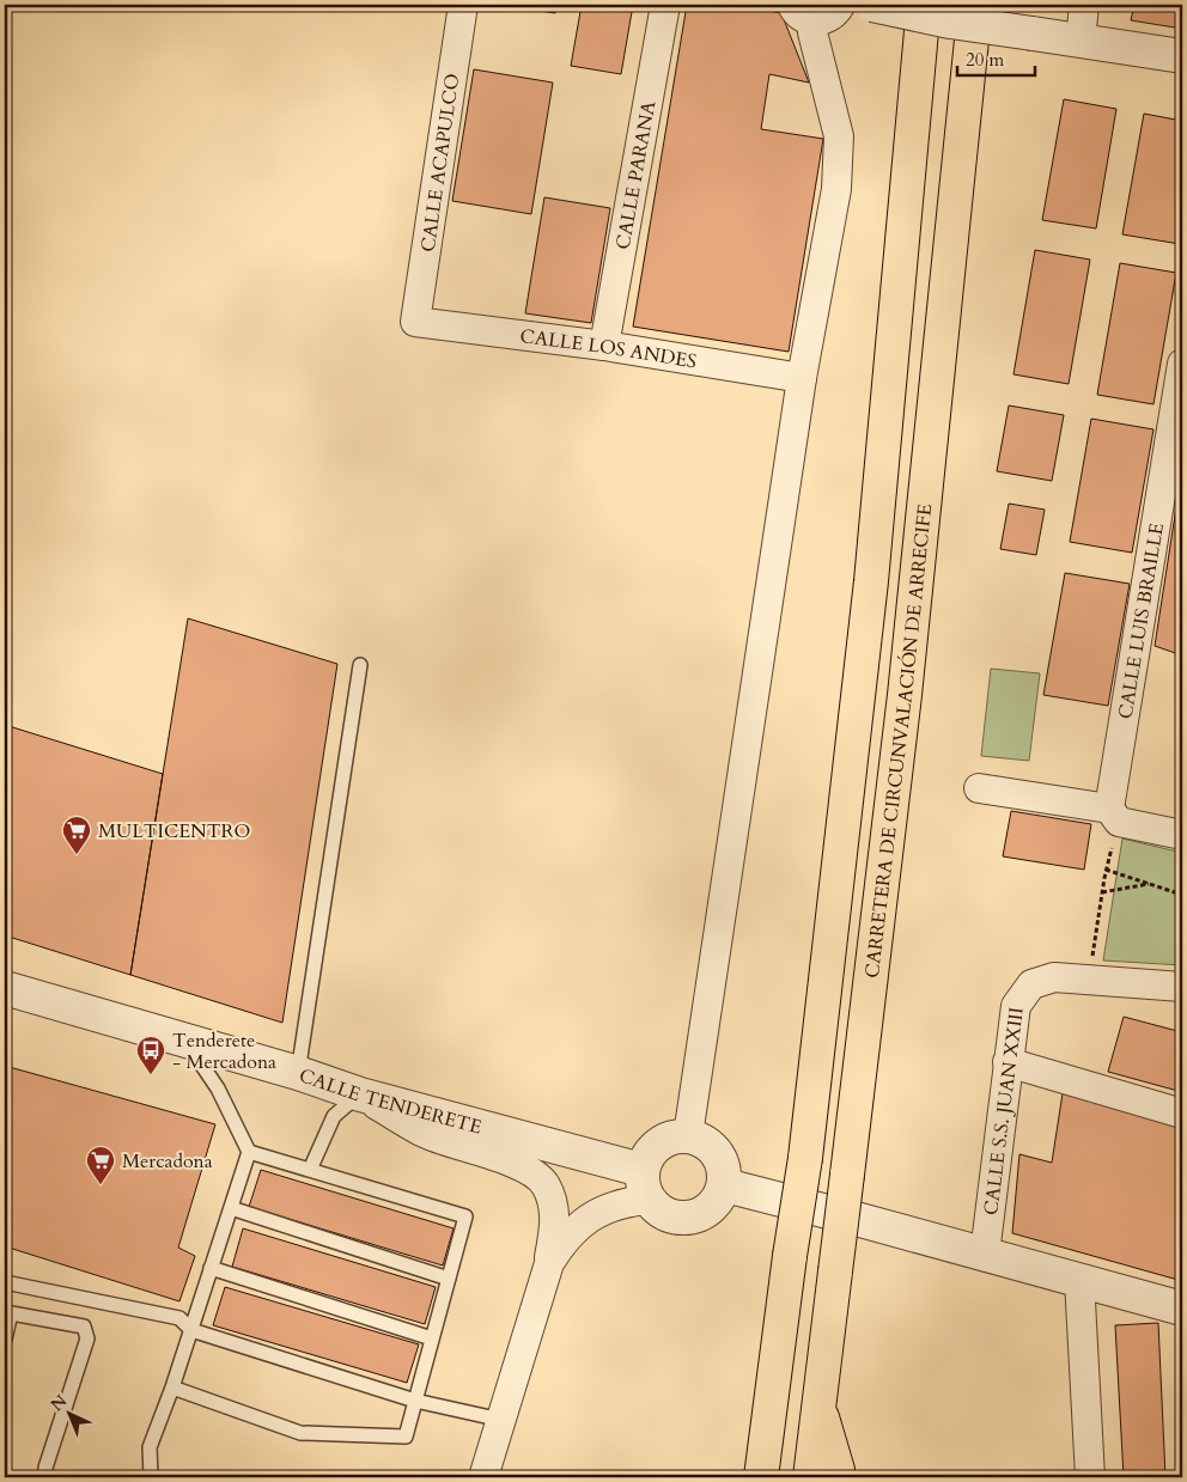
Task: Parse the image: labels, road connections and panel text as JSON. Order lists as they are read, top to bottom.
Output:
{
  "streets": {
    "highway": ["CARRETERA DE CIRCUNVALACIÓN DE ARRECIFE"],
    "street": [
      "CALLE ACAPULCO",
      "CALLE PARANA",
      "CALLE LOS ANDES",
      "CALLE LUIS BRAILLE",
      "CALLE TENDERETE",
      "CALLE S.S. JUAN XXIII"
    ]
  },
  "crossings": [
    ["CALLE ACAPULCO", "CALLE LOS ANDES"],
    ["CALLE PARANA", "CALLE LOS ANDES"]
  ],
  "places": {
    "supermarket": ["MULTICENTRO", "Mercadona"],
    "bus stop": ["Tenderete - Mercadona"]
  },
  "scale_bar": "20 m",
  "north": "top left"
}
